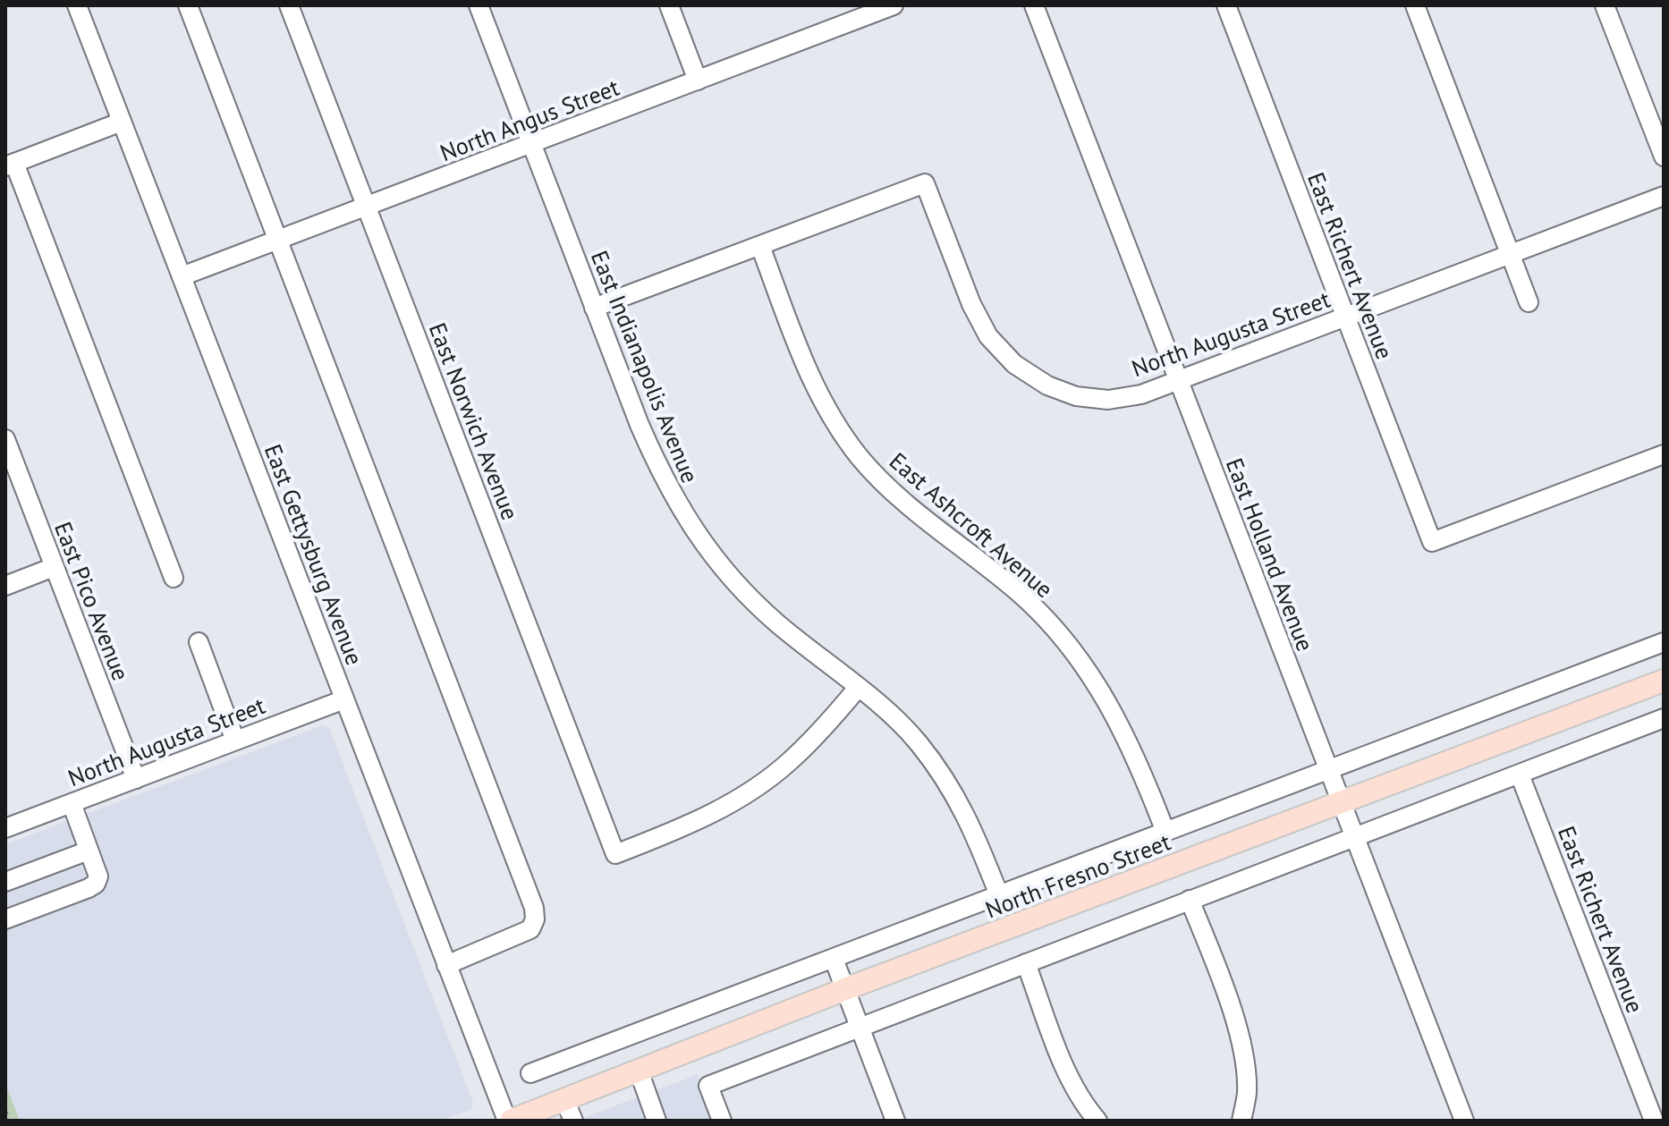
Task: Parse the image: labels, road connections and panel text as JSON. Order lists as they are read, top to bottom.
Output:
{
  "streets": {
    "main road": ["North Fresno Street"],
    "street": [
      "North Angus Street",
      "East Richert Avenue",
      "North Augusta Street",
      "East Indianapolis Avenue",
      "East Norwich Avenue",
      "East Ashcroft Avenue",
      "East Gettysburg Avenue",
      "East Holland Avenue",
      "East Pico Avenue"
    ]
  },
  "crossings": [
    ["North Angus Street", "East Indianapolis Avenue"],
    ["North Angus Street", "East Norwich Avenue"],
    ["North Angus Street", "East Gettysburg Avenue"],
    ["East Richert Avenue", "North Augusta Street"],
    ["North Augusta Street", "East Indianapolis Avenue"],
    ["North Augusta Street", "East Ashcroft Avenue"],
    ["North Augusta Street", "East Gettysburg Avenue"],
    ["North Augusta Street", "East Holland Avenue"],
    ["North Augusta Street", "East Pico Avenue"],
    ["East Indianapolis Avenue", "East Norwich Avenue"],
    ["East Indianapolis Avenue", "North Fresno Street"],
    ["East Ashcroft Avenue", "North Fresno Street"],
    ["East Gettysburg Avenue", "North Fresno Street"],
    ["East Holland Avenue", "North Fresno Street"]
  ]
}
